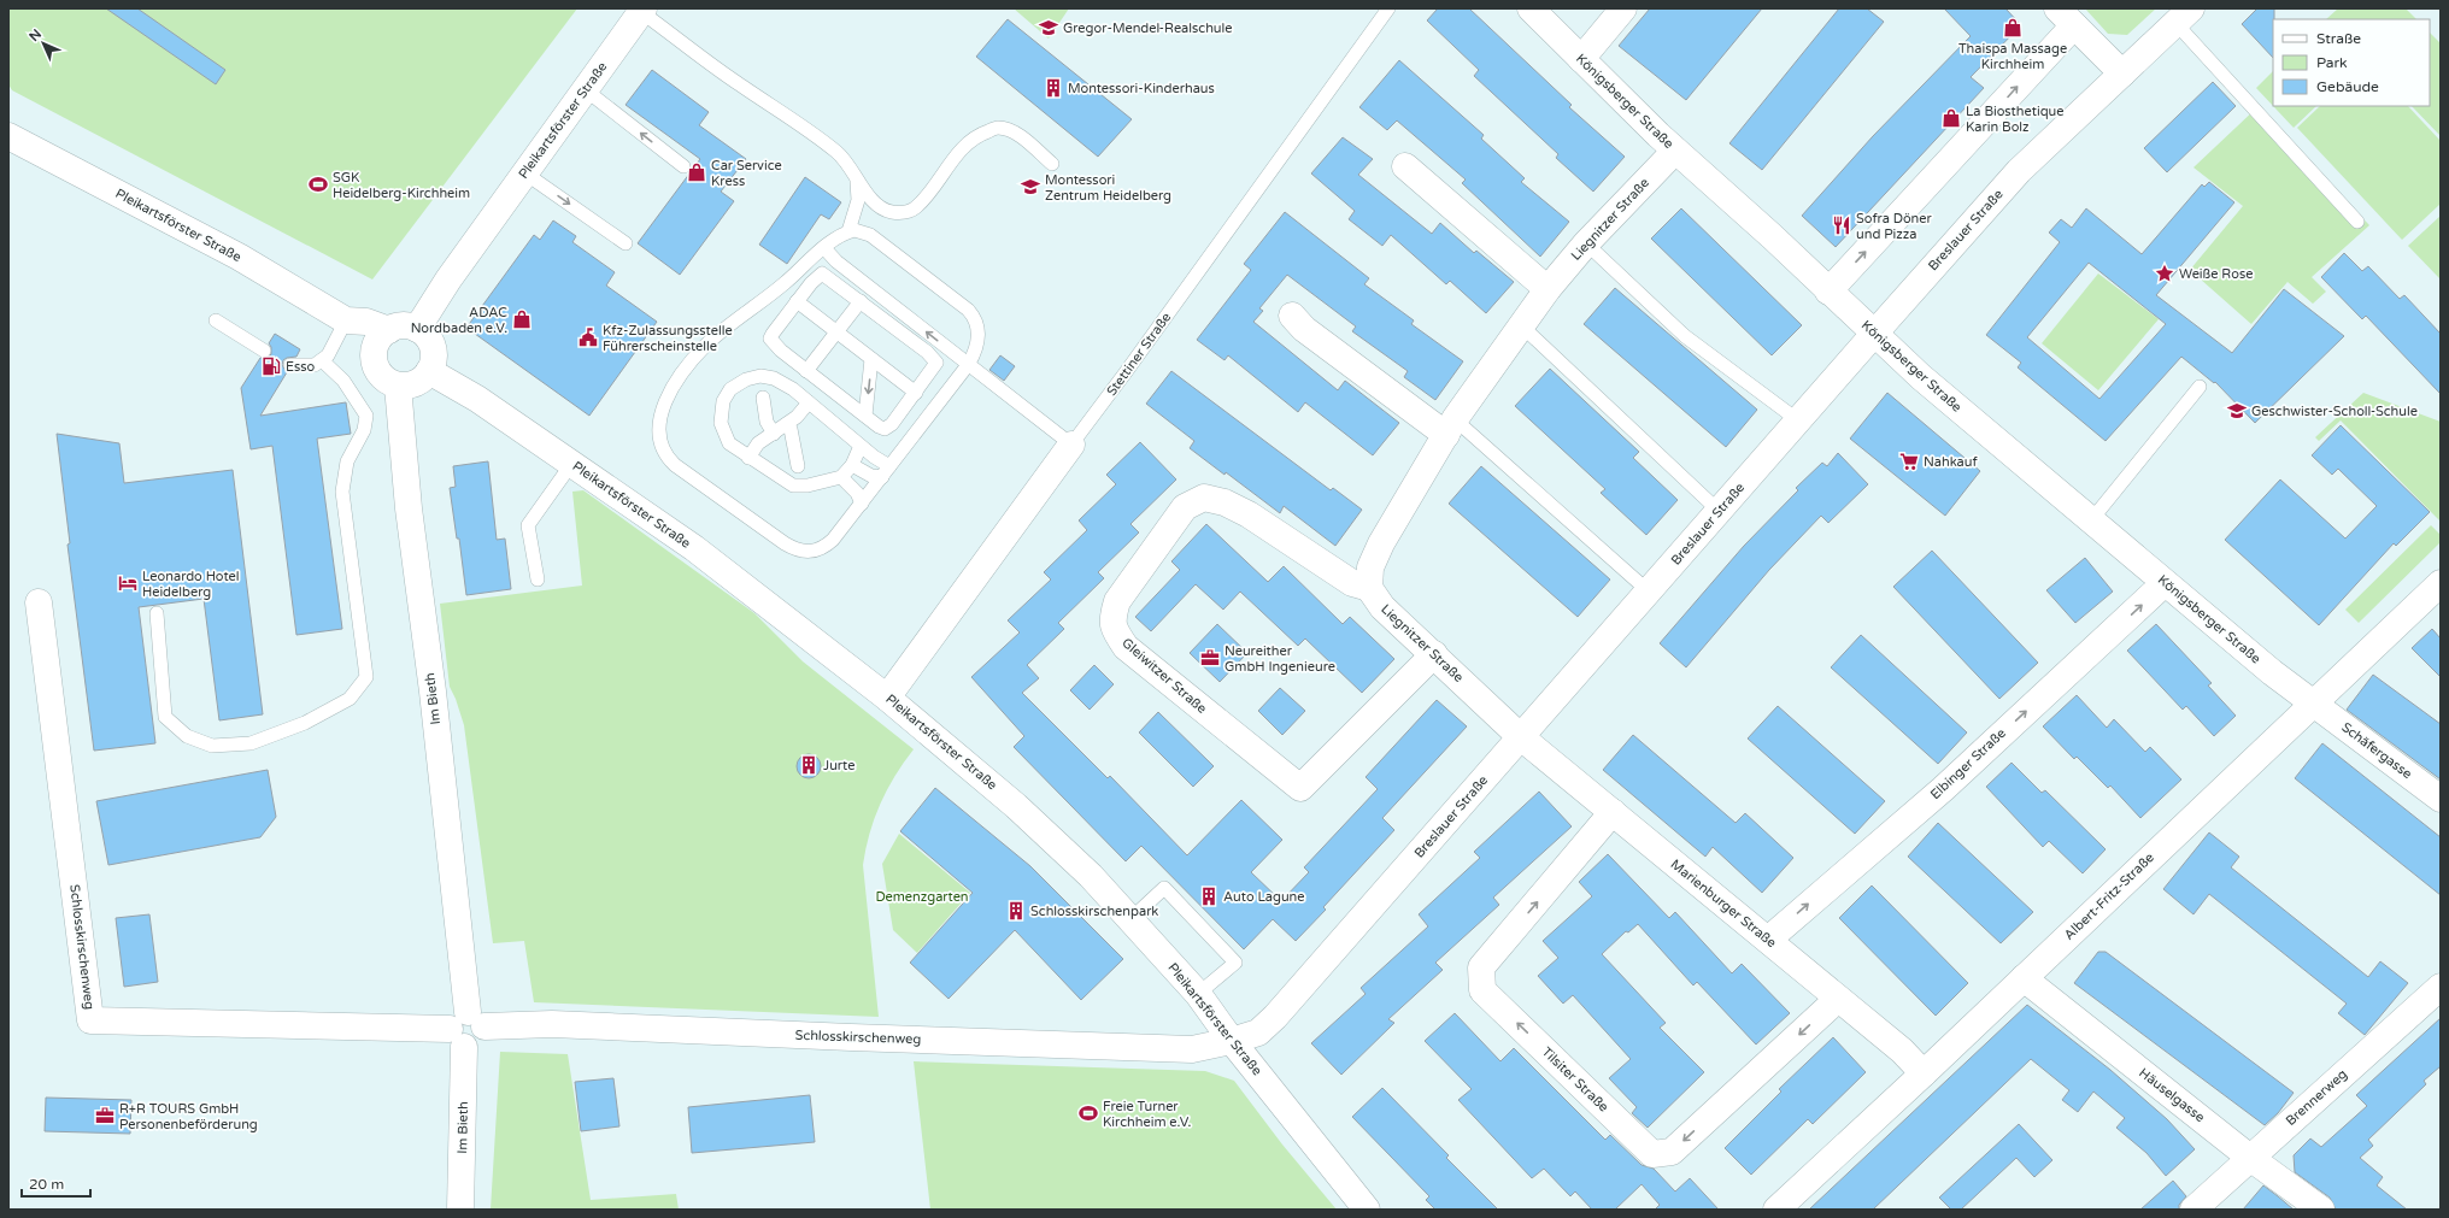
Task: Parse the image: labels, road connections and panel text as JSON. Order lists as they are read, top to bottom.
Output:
{
  "streets": {
    "street": [
      "Königsberger Straße",
      "Pleikartsförster Straße",
      "Liegnitzer Straße",
      "Breslauer Straße",
      "Stettiner Straße",
      "Gleiwitzer Straße",
      "Im Bieth",
      "Schäfergasse",
      "Elbinger Straße",
      "Albert-Fritz-Straße",
      "Marienburger Straße",
      "Schlosskirschenweg",
      "Tilsiter Straße",
      "Häuselgasse",
      "Brennerweg"
    ]
  },
  "crossings": [
    ["Königsberger Straße", "Liegnitzer Straße"],
    ["Königsberger Straße", "Breslauer Straße"],
    ["Königsberger Straße", "Schäfergasse"],
    ["Königsberger Straße", "Elbinger Straße"],
    ["Königsberger Straße", "Albert-Fritz-Straße"],
    ["Pleikartsförster Straße", "Breslauer Straße"],
    ["Pleikartsförster Straße", "Stettiner Straße"],
    ["Pleikartsförster Straße", "Im Bieth"],
    ["Pleikartsförster Straße", "Schlosskirschenweg"],
    ["Liegnitzer Straße", "Breslauer Straße"],
    ["Liegnitzer Straße", "Gleiwitzer Straße"],
    ["Liegnitzer Straße", "Marienburger Straße"],
    ["Breslauer Straße", "Marienburger Straße"],
    ["Breslauer Straße", "Schlosskirschenweg"],
    ["Im Bieth", "Schlosskirschenweg"],
    ["Schäfergasse", "Albert-Fritz-Straße"],
    ["Elbinger Straße", "Marienburger Straße"],
    ["Albert-Fritz-Straße", "Marienburger Straße"],
    ["Albert-Fritz-Straße", "Häuselgasse"],
    ["Marienburger Straße", "Tilsiter Straße"],
    ["Häuselgasse", "Brennerweg"]
  ],
  "one_way": ["Elbinger Straße"],
  "parks": ["Demenzgarten"],
  "places": {
    "school or university": ["Gregor-Mendel-Realschule", "Montessori Zentrum Heidelberg", "Geschwister-Scholl-Schule"],
    "shop": [
      "Thaispa Massage Kirchheim",
      "La Biosthetique Karin Bolz",
      "Car Service Kress",
      "ADAC Nordbaden e.V."
    ],
    "building": [
      "Montessori-Kinderhaus",
      "Jurte",
      "Auto Lagune",
      "Schlosskirschenpark"
    ],
    "sports": ["SGK Heidelberg-Kirchheim", "Freie Turner Kirchheim e.V."],
    "restaurant": ["Sofra Döner und Pizza"],
    "place": ["Weiße Rose"],
    "public building": ["Kfz-Zulassungsstelle Führerscheinstelle"],
    "fuel station": ["Esso"],
    "supermarket": ["Nahkauf"],
    "hotel": ["Leonardo Hotel Heidelberg"],
    "office": ["Neureither GmbH Ingenieure", "R+R TOURS GmbH Personenbeförderung"]
  },
  "legend": ["Straße", "Park", "Gebäude"],
  "scale_bar": "20 m",
  "north": "top left"
}
